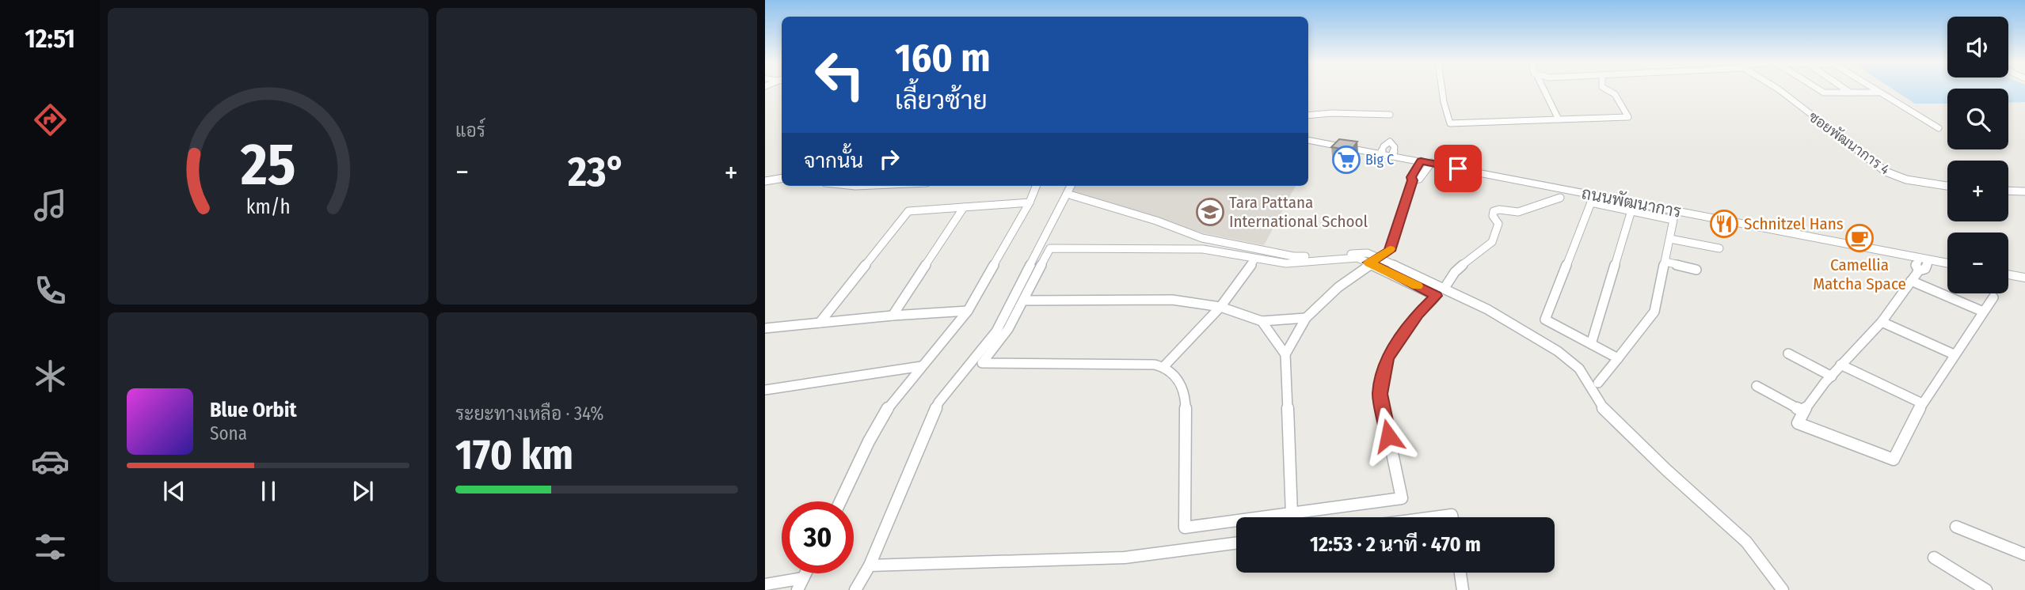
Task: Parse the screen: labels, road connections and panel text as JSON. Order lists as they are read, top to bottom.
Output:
{
  "streets": {
    "street": ["ซอยพัฒนาการ 4", "ถนนพัฒนาการ"]
  },
  "places": {
    "supermarket": ["Big C"],
    "school or university": ["Tara Pattana International School"],
    "restaurant": ["Schnitzel Hans"],
    "cafe": ["Camellia Matcha Space"]
  },
  "page": {
    "tabs": "12:51",
    "tile": [
      "แอร์",
      ["ระยะทางเหลือ · 34%", "170 km"]
    ],
    "map_buttons": ["+", "−"],
    "turn": ["160 m", "เลี้ยวซ้าย"],
    "then": "จากนั้น",
    "heat": ["−", "23°", "+"],
    "song": ["Blue Orbit", "Sona"],
    "limit": "30",
    "trip": "12:53 · 2 นาที · 470 m",
    "gauge": ["25", "km/h"]
  }
}
